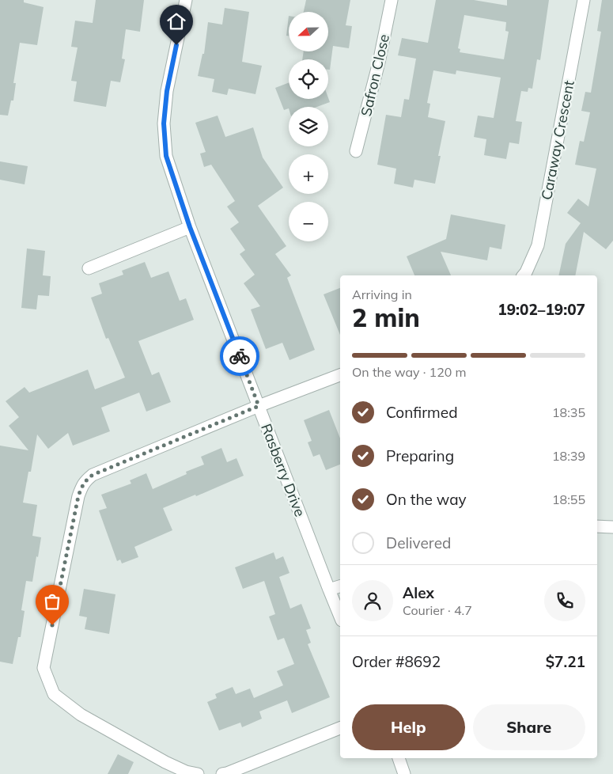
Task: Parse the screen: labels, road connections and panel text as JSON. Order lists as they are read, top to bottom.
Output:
{
  "streets": {
    "street": ["Safron Close", "Caraway Crescent", "Rasberry Drive"]
  },
  "north": "left",
  "page": {
    "map_buttons": ["+", "−"],
    "heading": ["2 min", "Arriving in", "19:02–19:07"],
    "panel": [
      "Alex",
      "Courier · 4.7",
      "Order #8692",
      "$7.21"
    ],
    "bar": "On the way · 120 m",
    "list": [
      ["Confirmed", "18:35"],
      ["Preparing", "18:39"],
      ["On the way", "18:55"],
      "Delivered"
    ],
    "buttons": ["Help", "Share"]
  }
}
